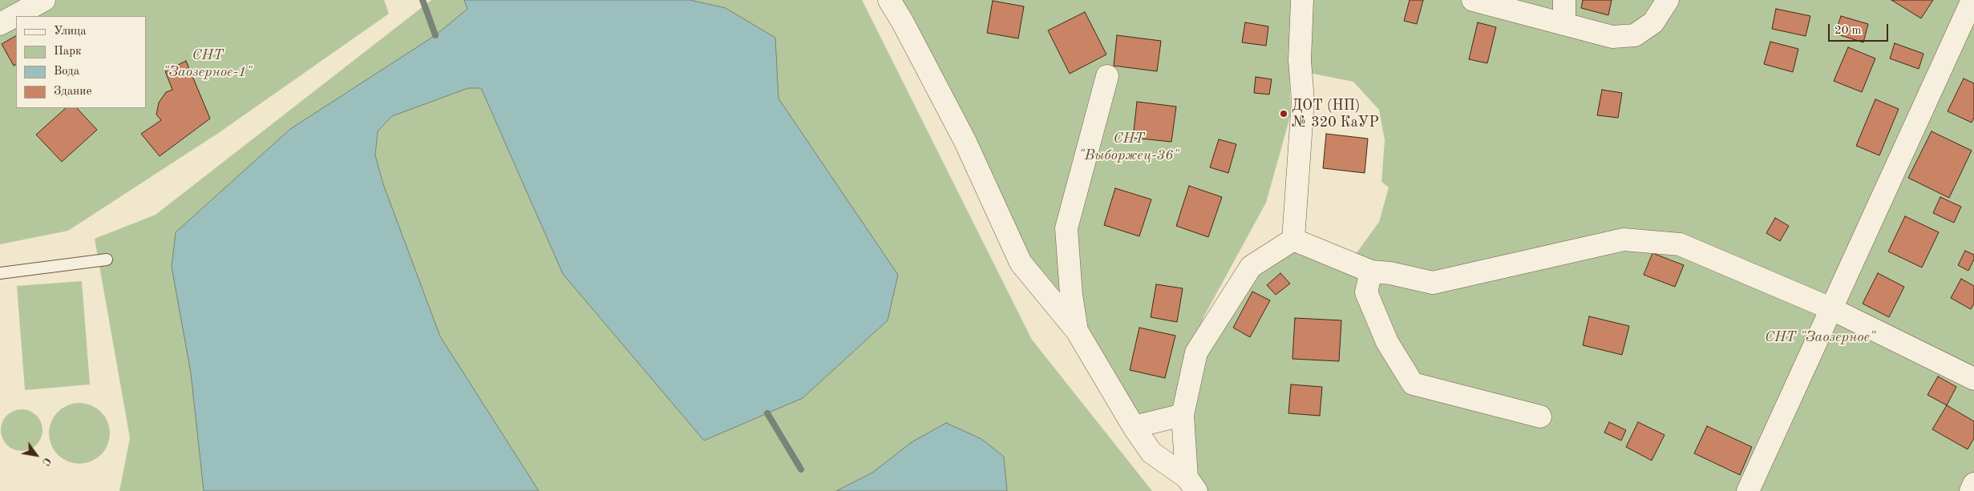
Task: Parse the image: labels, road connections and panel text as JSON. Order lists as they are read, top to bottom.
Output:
{
  "parks": ["СНТ \"Заозерное-1\"", "СНТ \"Выборжец-36\"", "СНТ \"Заозерное\""],
  "places": ["ДОТ (НП) № 320 КаУР"],
  "legend": [
    "Улица",
    "Парк",
    "Вода",
    "Здание"
  ],
  "scale_bar": "20 m",
  "north": "bottom right"
}
